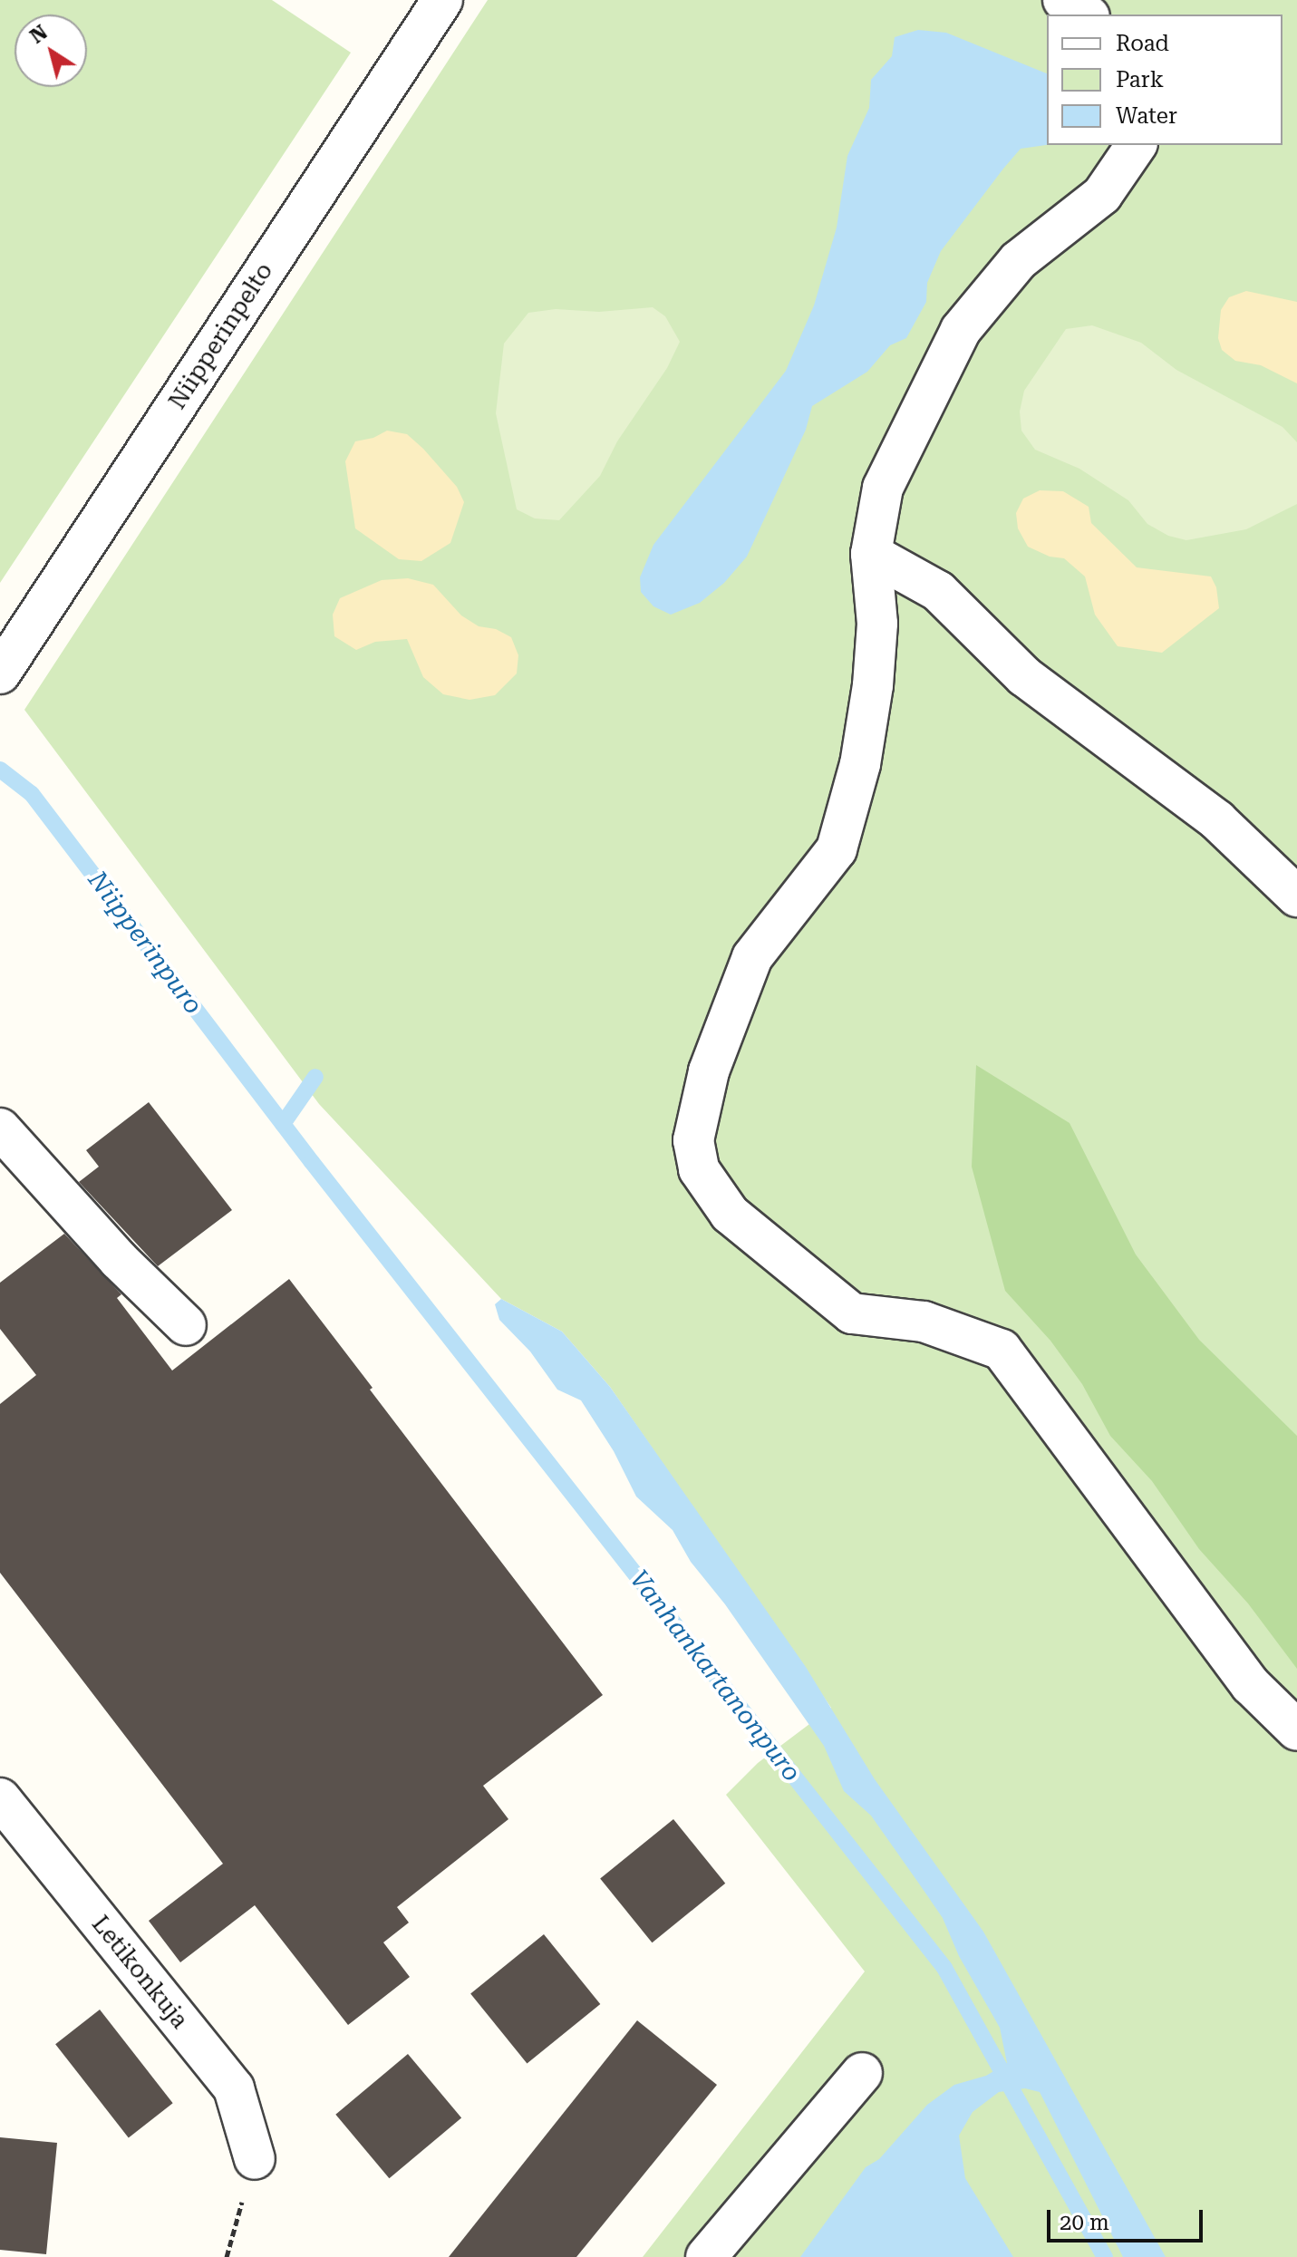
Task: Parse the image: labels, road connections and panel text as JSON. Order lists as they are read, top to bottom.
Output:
{
  "streets": {
    "street": ["Niipperinpelto", "Letikonkuja"]
  },
  "water": ["Niipperinpuro", "Vanhankartanonpuro"],
  "legend": ["Road", "Park", "Water"],
  "scale_bar": "20 m",
  "north": "top left"
}
